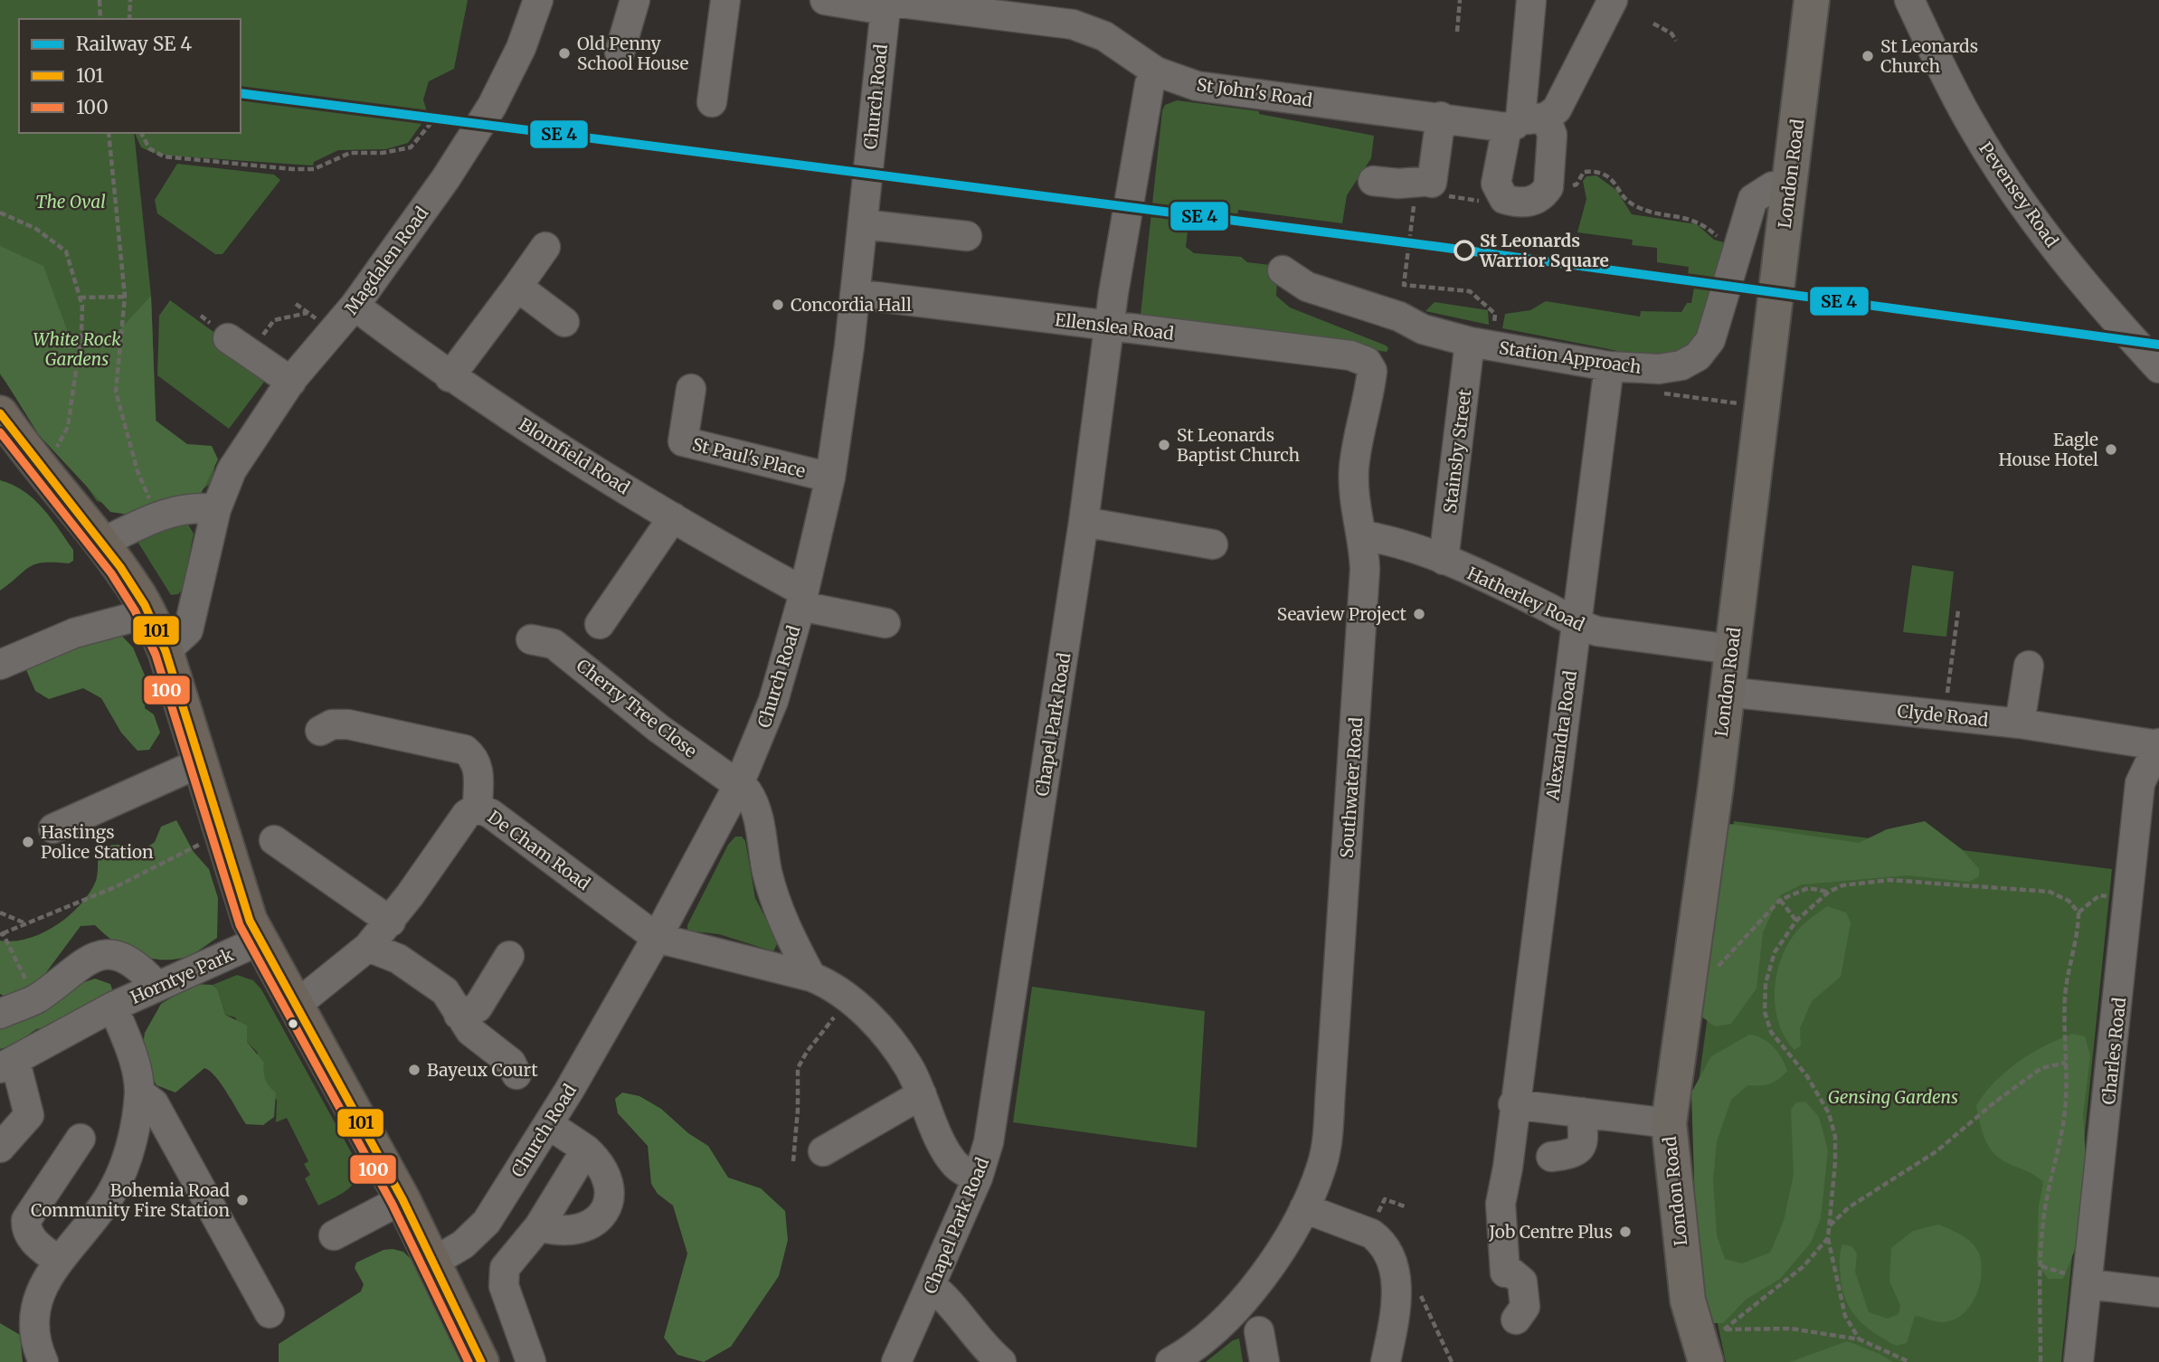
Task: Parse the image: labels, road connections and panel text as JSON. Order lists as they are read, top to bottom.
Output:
{
  "streets": {
    "main road": ["London Road"],
    "street": [
      "St John's Road",
      "Church Road",
      "Pevensey Road",
      "Magdalen Road",
      "Ellenslea Road",
      "Station Approach",
      "Stainsby Street",
      "Blomfield Road",
      "St Paul's Place",
      "Hatherley Road",
      "Cherry Tree Close",
      "Clyde Road",
      "Chapel Park Road",
      "Alexandra Road",
      "Southwater Road",
      "De Cham Road",
      "Horntye Park",
      "Charles Road"
    ]
  },
  "crossings": [
    ["St John's Road", "Church Road"],
    ["St John's Road", "Chapel Park Road"],
    ["Church Road", "Ellenslea Road"],
    ["Church Road", "Blomfield Road"],
    ["Church Road", "St Paul's Place"],
    ["Church Road", "Cherry Tree Close"],
    ["Church Road", "De Cham Road"],
    ["London Road", "Station Approach"],
    ["London Road", "Hatherley Road"],
    ["London Road", "Clyde Road"],
    ["Magdalen Road", "Blomfield Road"],
    ["Ellenslea Road", "Chapel Park Road"],
    ["Ellenslea Road", "Southwater Road"],
    ["Station Approach", "Stainsby Street"],
    ["Station Approach", "Alexandra Road"],
    ["Stainsby Street", "Hatherley Road"],
    ["Hatherley Road", "Alexandra Road"],
    ["Hatherley Road", "Southwater Road"],
    ["Clyde Road", "Charles Road"],
    ["Chapel Park Road", "De Cham Road"]
  ],
  "parks": ["The Oval", "White Rock Gardens", "Gensing Gardens"],
  "places": [
    "Old Penny School House",
    "St Leonards Church",
    "St Leonards Warrior Square",
    "Concordia Hall",
    "St Leonards Baptist Church",
    "Eagle House Hotel",
    "Seaview Project",
    "Hastings Police Station",
    "Bayeux Court",
    "Bohemia Road Community Fire Station",
    "Job Centre Plus"
  ],
  "lines": ["transit line 101", "transit line 100"],
  "legend": ["Railway SE 4", "101", "100"]
}
